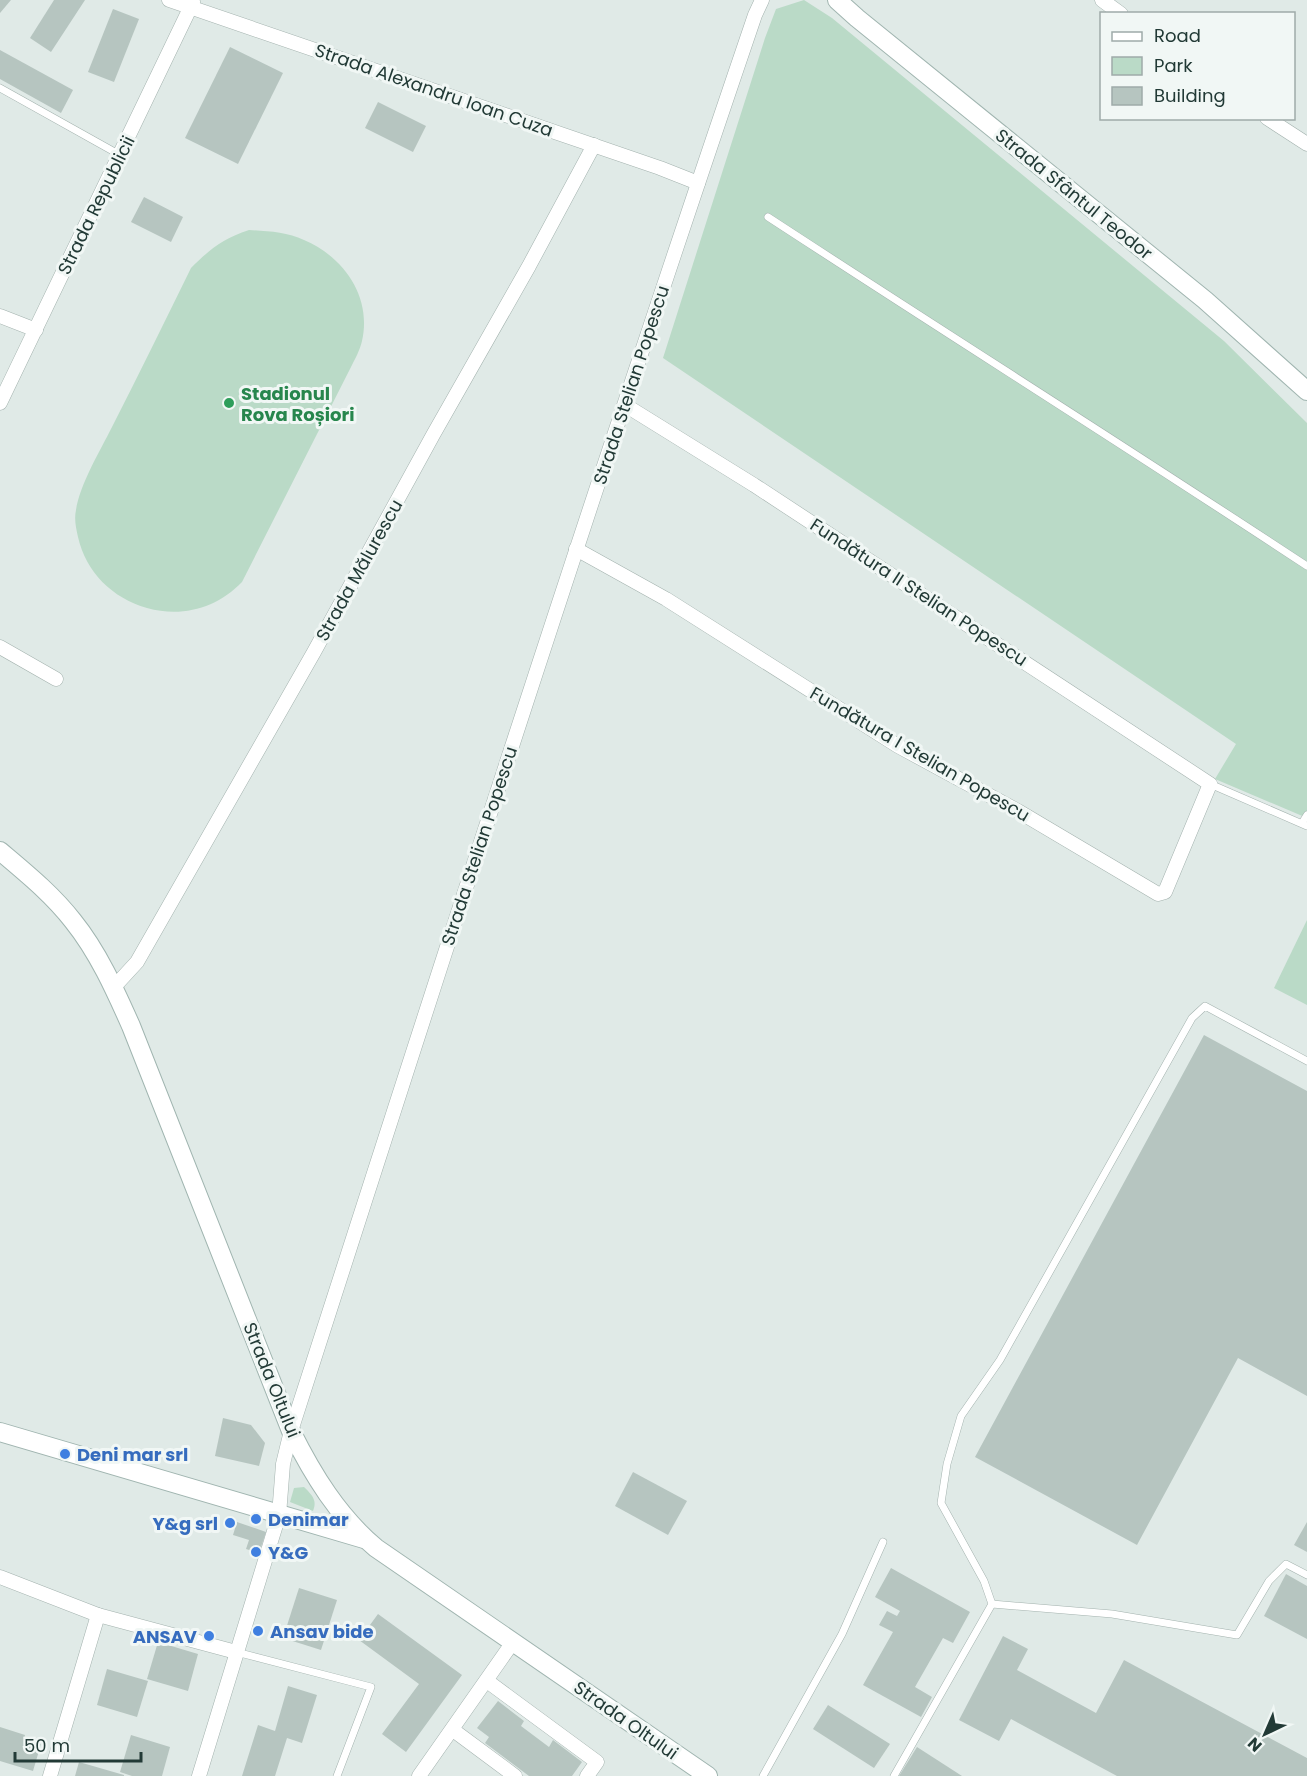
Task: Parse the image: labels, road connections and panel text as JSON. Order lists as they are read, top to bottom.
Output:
{
  "streets": {
    "main road": ["Strada Sfântul Teodor", "Strada Oltului"],
    "street": [
      "Strada Alexandru Ioan Cuza",
      "Strada Republicii",
      "Strada Stelian Popescu",
      "Strada Mălurescu",
      "Fundătura II Stelian Popescu",
      "Fundătura I Stelian Popescu"
    ]
  },
  "crossings": [
    ["Strada Alexandru Ioan Cuza", "Strada Republicii"],
    ["Strada Alexandru Ioan Cuza", "Strada Stelian Popescu"],
    ["Strada Alexandru Ioan Cuza", "Strada Mălurescu"],
    ["Strada Stelian Popescu", "Fundătura II Stelian Popescu"],
    ["Strada Stelian Popescu", "Fundătura I Stelian Popescu"],
    ["Strada Stelian Popescu", "Strada Oltului"],
    ["Strada Mălurescu", "Strada Oltului"],
    ["Fundătura II Stelian Popescu", "Fundătura I Stelian Popescu"]
  ],
  "places": [
    "Stadionul Rova Roșiori",
    "Deni mar srl",
    "Denimar",
    "Y&g srl",
    "Y&G",
    "Ansav bide",
    "ANSAV"
  ],
  "legend": ["Road", "Park", "Building"],
  "scale_bar": "50 m",
  "north": "bottom left"
}
